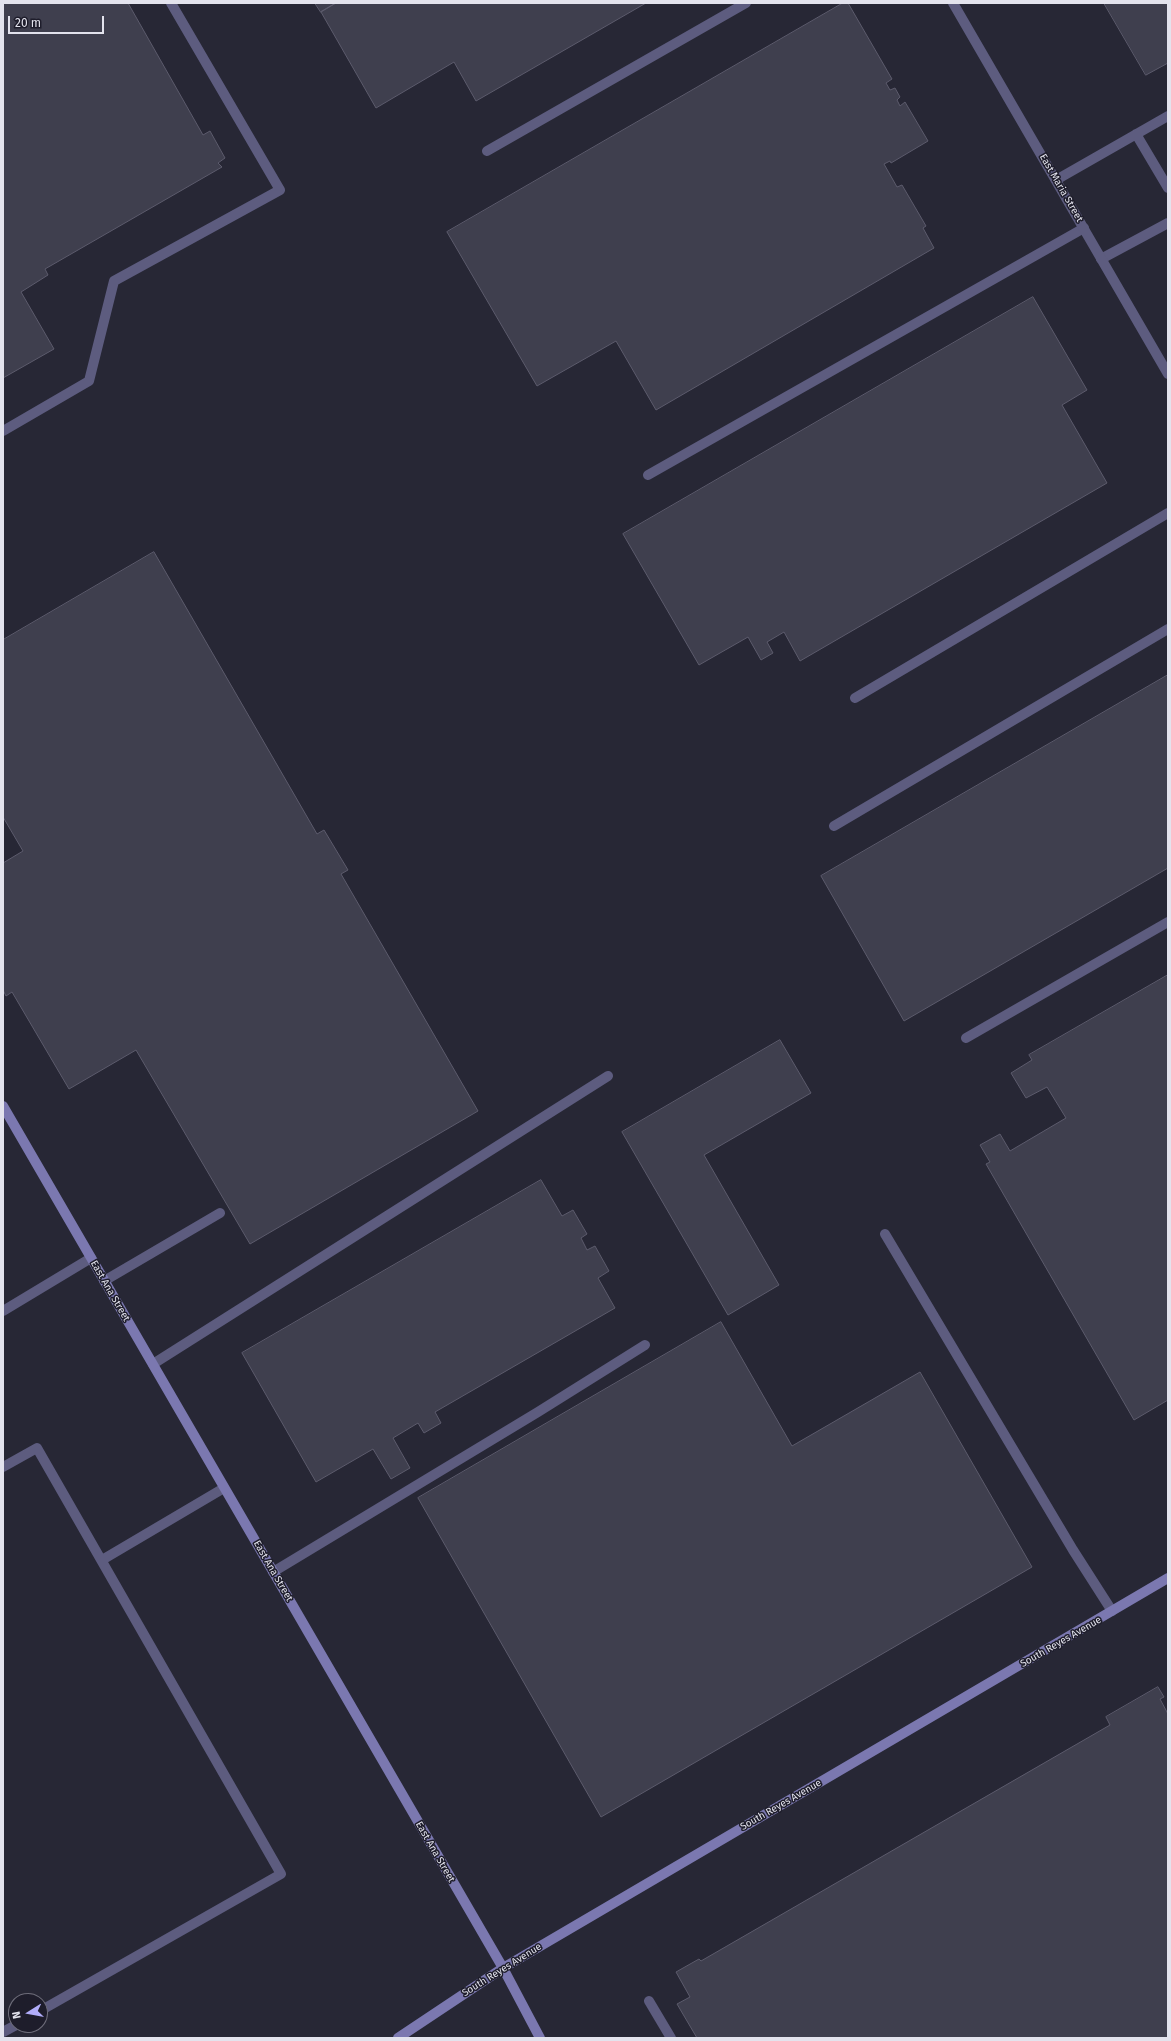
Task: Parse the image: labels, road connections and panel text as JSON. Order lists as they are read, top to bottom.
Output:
{
  "streets": {
    "street": ["East Maria Street", "East Ana Street", "South Reyes Avenue"]
  },
  "crossings": [
    ["East Ana Street", "South Reyes Avenue"]
  ],
  "scale_bar": "20 m",
  "north": "left"
}
